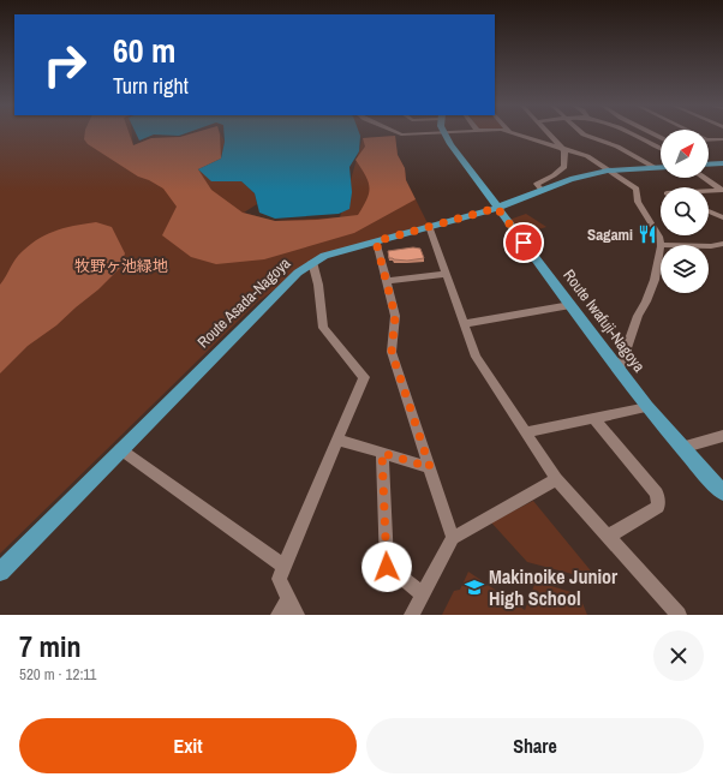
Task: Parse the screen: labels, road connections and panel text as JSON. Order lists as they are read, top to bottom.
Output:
{
  "streets": {
    "main road": ["Route Asada-Nagoya", "Route Iwafuji-Nagoya"]
  },
  "crossings": [
    ["Route Asada-Nagoya", "Route Iwafuji-Nagoya"]
  ],
  "parks": ["牧野ヶ池緑地"],
  "places": {
    "restaurant": ["Sagami"],
    "school or university": ["Makinoike Junior High School"]
  },
  "north": "top right",
  "page": {
    "turn": ["60 m", "Turn right"],
    "heading": ["7 min", "520 m · 12:11"],
    "buttons": ["Exit", "Share"]
  }
}
